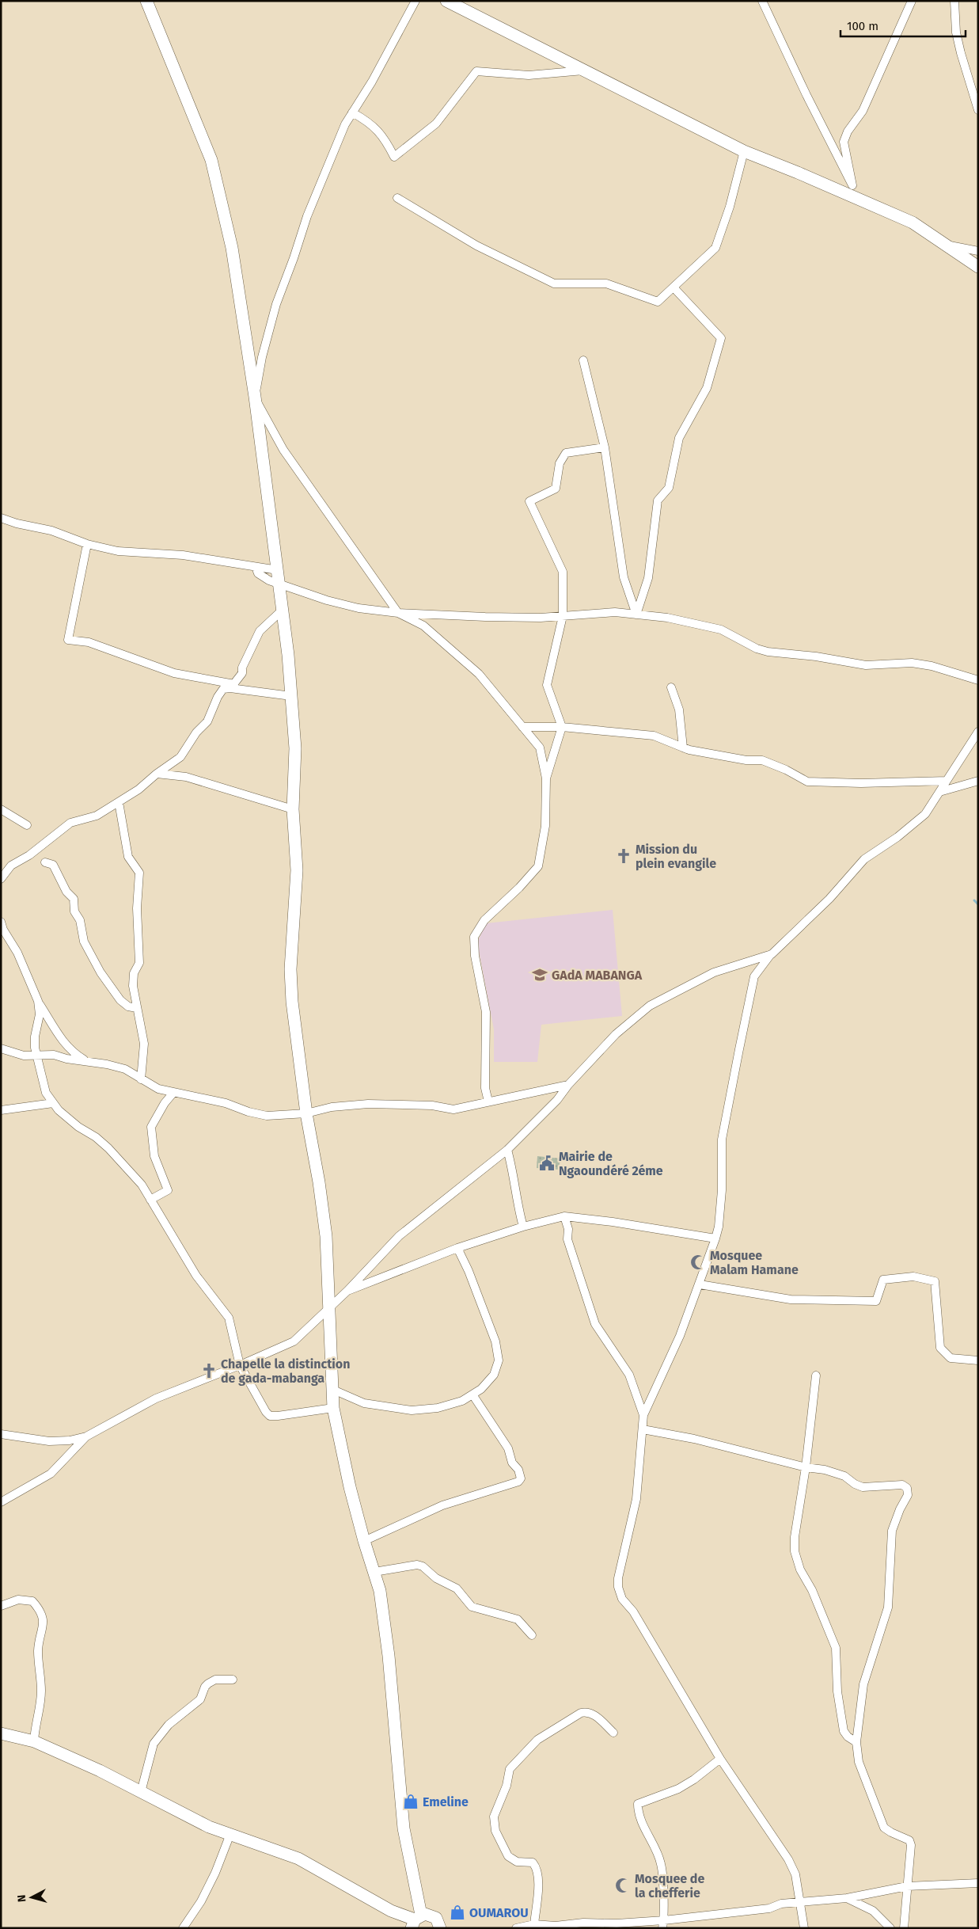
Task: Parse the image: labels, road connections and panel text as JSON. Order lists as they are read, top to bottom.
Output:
{
  "places": {
    "church": ["Mission du plein evangile", "Chapelle la distinction de gada-mabanga"],
    "school or university": ["GAdA MABANGA"],
    "public building": ["Mairie de Ngaoundéré 2éme"],
    "mosque": ["Mosquee Malam Hamane", "Mosquee de la chefferie"],
    "shop": ["Emeline", "OUMAROU"]
  },
  "scale_bar": "100 m",
  "north": "left"
}
